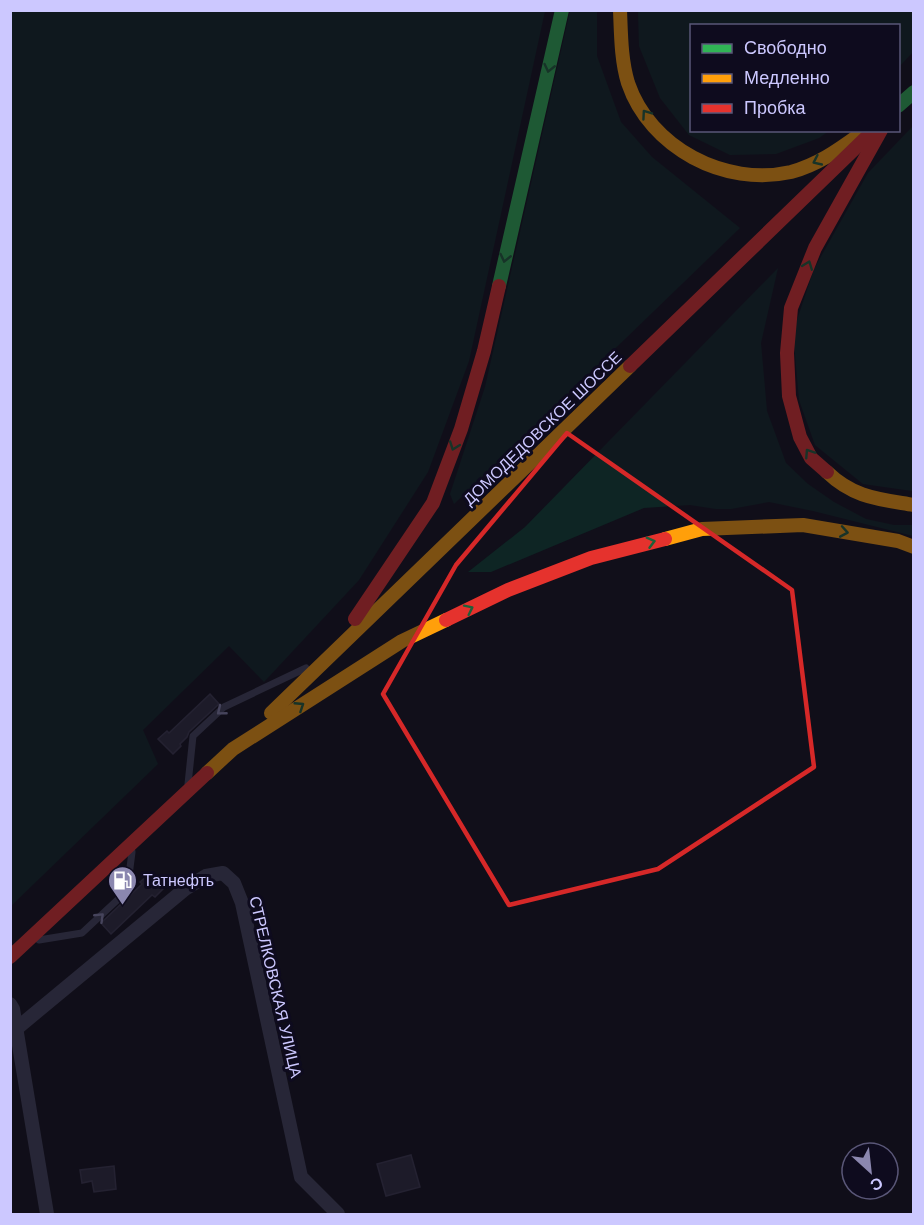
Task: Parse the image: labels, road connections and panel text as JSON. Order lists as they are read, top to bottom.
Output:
{
  "streets": {
    "main road": ["ДОМОДЕДОВСКОЕ ШОССЕ"],
    "street": ["СТРЕЛКОВСКАЯ УЛИЦА"]
  },
  "places": {
    "fuel station": ["Татнефть"]
  },
  "legend": ["Свободно", "Медленно", "Пробка"],
  "north": "bottom right"
}
